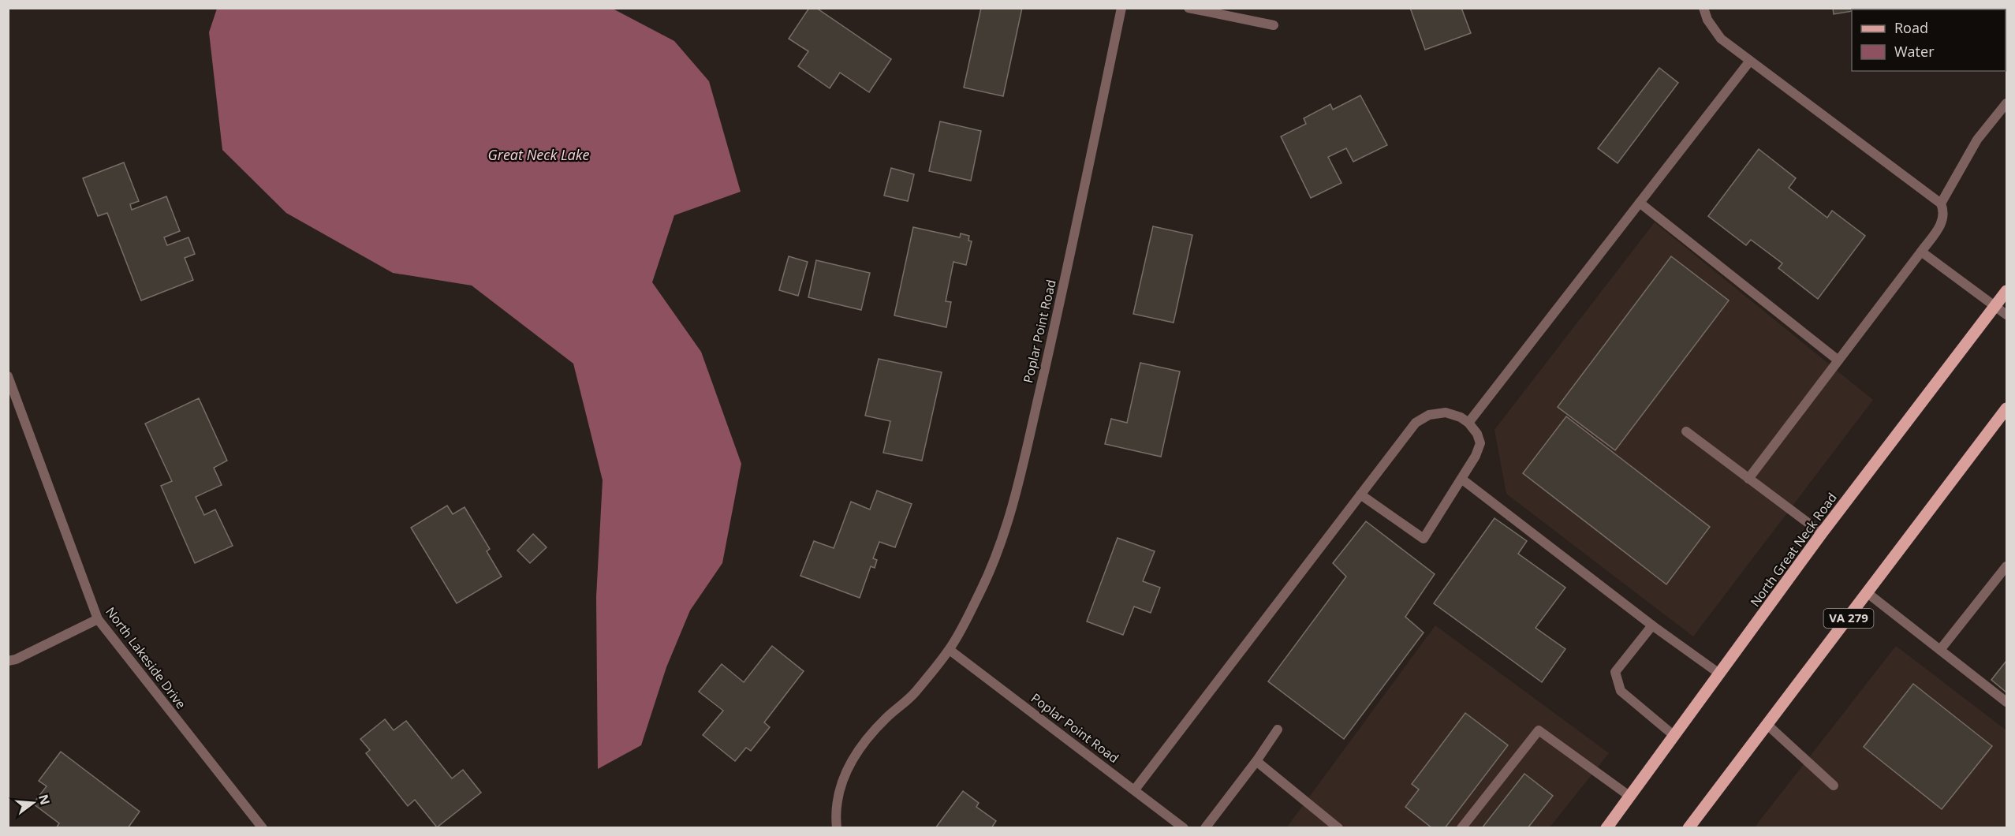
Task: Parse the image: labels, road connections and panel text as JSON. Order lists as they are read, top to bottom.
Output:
{
  "streets": {
    "main road": ["North Great Neck Road", "VA 279"],
    "street": ["Poplar Point Road", "North Lakeside Drive"]
  },
  "water": ["Great Neck Lake"],
  "legend": ["Road", "Water"],
  "north": "right"
}
